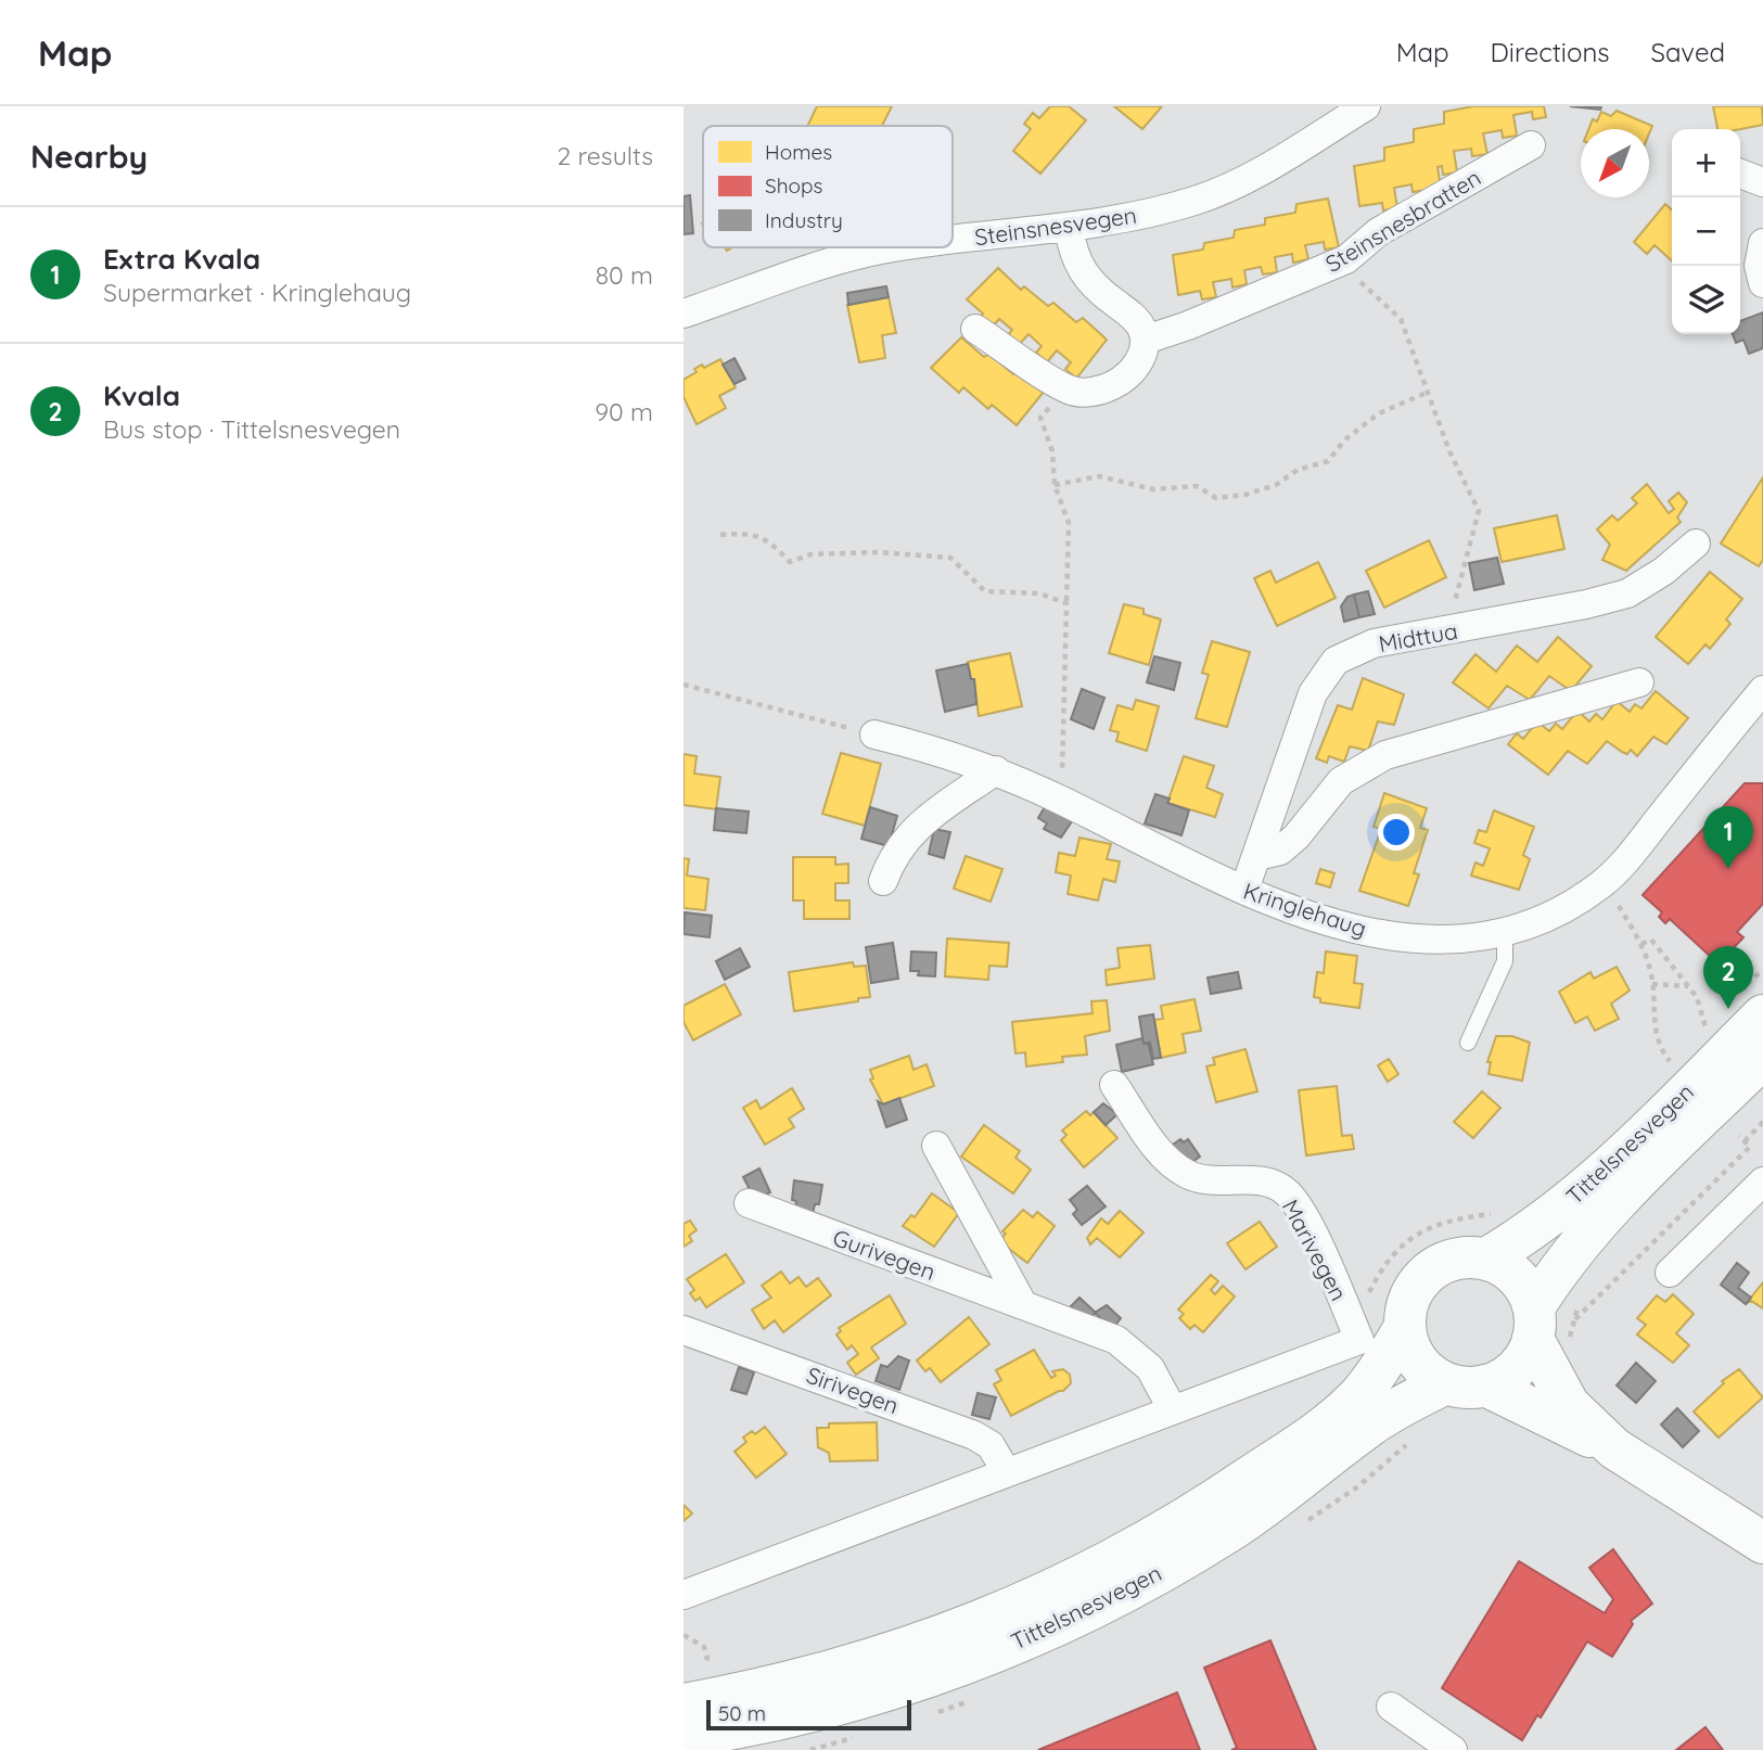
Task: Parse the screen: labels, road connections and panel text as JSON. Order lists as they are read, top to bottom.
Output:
{
  "streets": {
    "main road": ["Tittelsnesvegen"],
    "street": [
      "Steinsnesbratten",
      "Steinsnesvegen",
      "Midttua",
      "Kringlehaug",
      "Marivegen",
      "Gurivegen",
      "Sirivegen"
    ]
  },
  "crossings": [
    ["Midttua", "Kringlehaug"],
    ["Marivegen", "Gurivegen"]
  ],
  "legend": ["Homes", "Shops", "Industry"],
  "scale_bar": "50 m",
  "north": "bottom left",
  "page": {
    "header": "Map",
    "nav": ["Map", "Directions", "Saved"],
    "heading": ["Nearby", "2 results"],
    "map_buttons": ["+", "−"],
    "list": [
      {
        "mark": "1",
        "name": "Extra Kvala",
        "note": "Supermarket · Kringlehaug",
        "value": "80 m"
      },
      {
        "mark": "2",
        "name": "Kvala",
        "note": "Bus stop · Tittelsnesvegen",
        "value": "90 m"
      }
    ],
    "pins": ["1", "2"],
    "scale": "50 m"
  }
}
